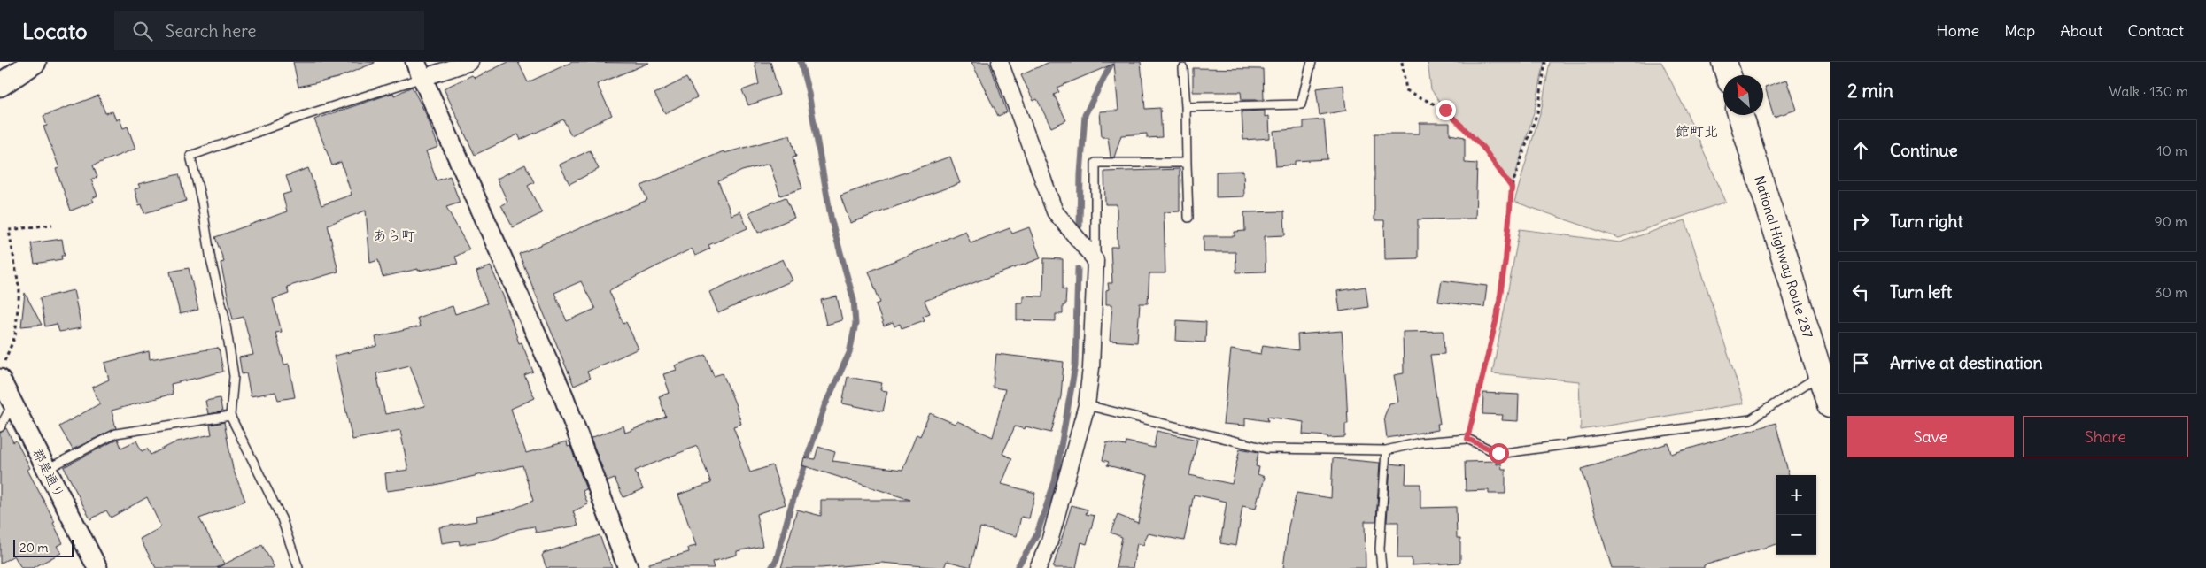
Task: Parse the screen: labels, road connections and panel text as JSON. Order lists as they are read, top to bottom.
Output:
{
  "streets": {
    "highway": ["National Highway Route 287"],
    "street": ["郡是通り"]
  },
  "districts": ["館町北", "あら町"],
  "scale_bar": "20 m",
  "north": "top left",
  "page": {
    "header": "Locato",
    "search": "Search here",
    "nav": [
      "Home",
      "Map",
      "About",
      "Contact"
    ],
    "heading": ["2 min", "Walk · 130 m"],
    "list": [
      ["Continue", "10 m"],
      ["Turn right", "90 m"],
      ["Turn left", "30 m"],
      "Arrive at destination"
    ],
    "buttons": ["Save", "Share"],
    "map_buttons": ["+", "−"],
    "scale": "20 m"
  }
}
